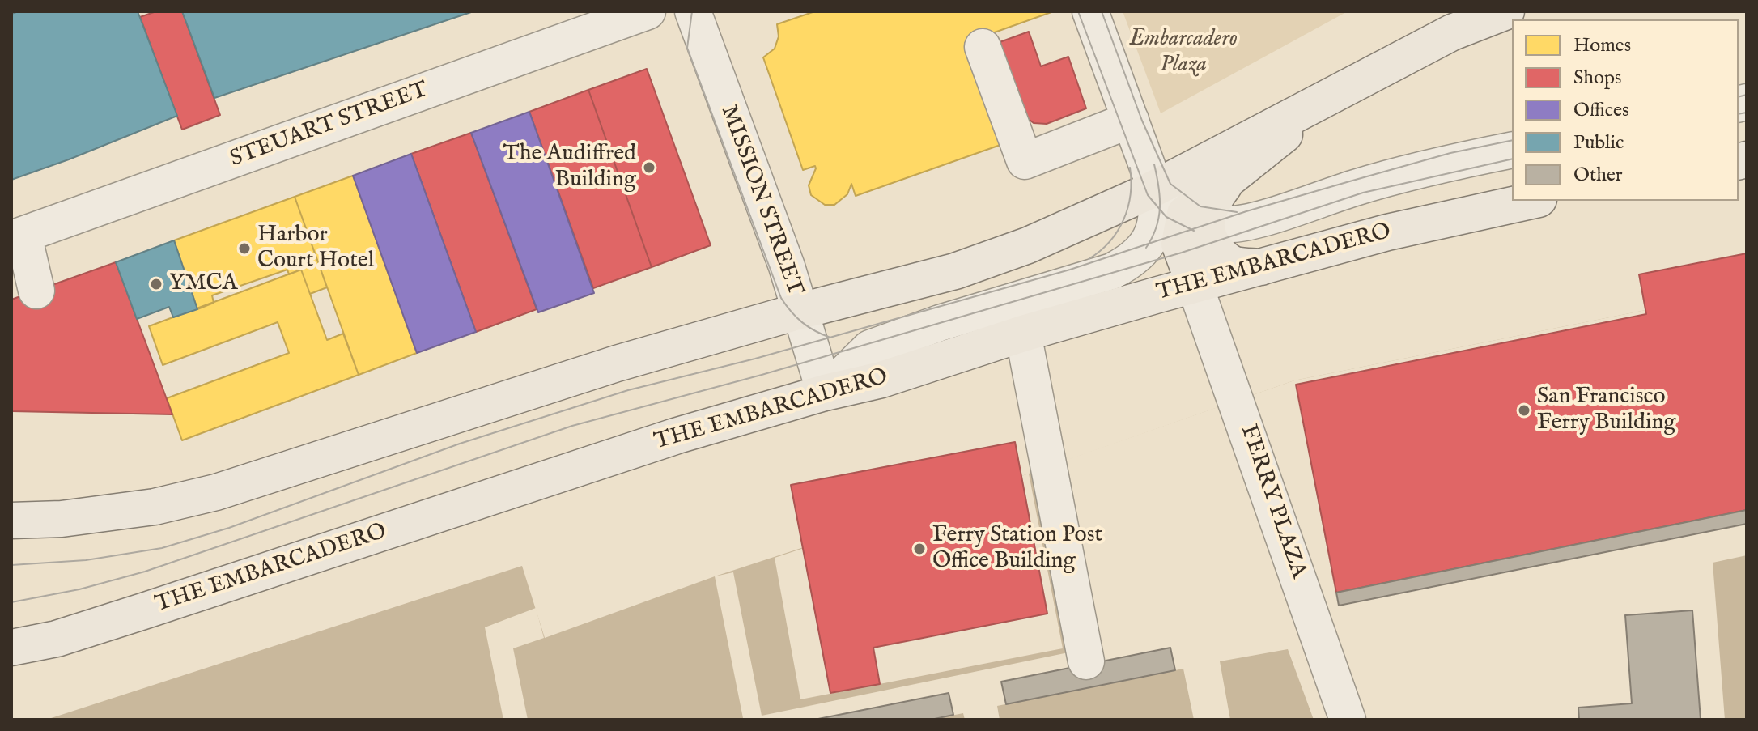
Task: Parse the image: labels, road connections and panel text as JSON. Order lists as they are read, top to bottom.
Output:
{
  "streets": {
    "main road": ["THE EMBARCADERO"],
    "street": ["STEUART STREET", "MISSION STREET", "FERRY PLAZA"]
  },
  "crossings": [
    ["MISSION STREET", "THE EMBARCADERO"],
    ["THE EMBARCADERO", "FERRY PLAZA"]
  ],
  "parks": ["Embarcadero Plaza"],
  "places": [
    "The Audiffred Building",
    "Harbor Court Hotel",
    "YMCA",
    "San Francisco Ferry Building",
    "Ferry Station Post Office Building"
  ],
  "legend": [
    "Homes",
    "Shops",
    "Offices",
    "Public",
    "Other"
  ]
}
